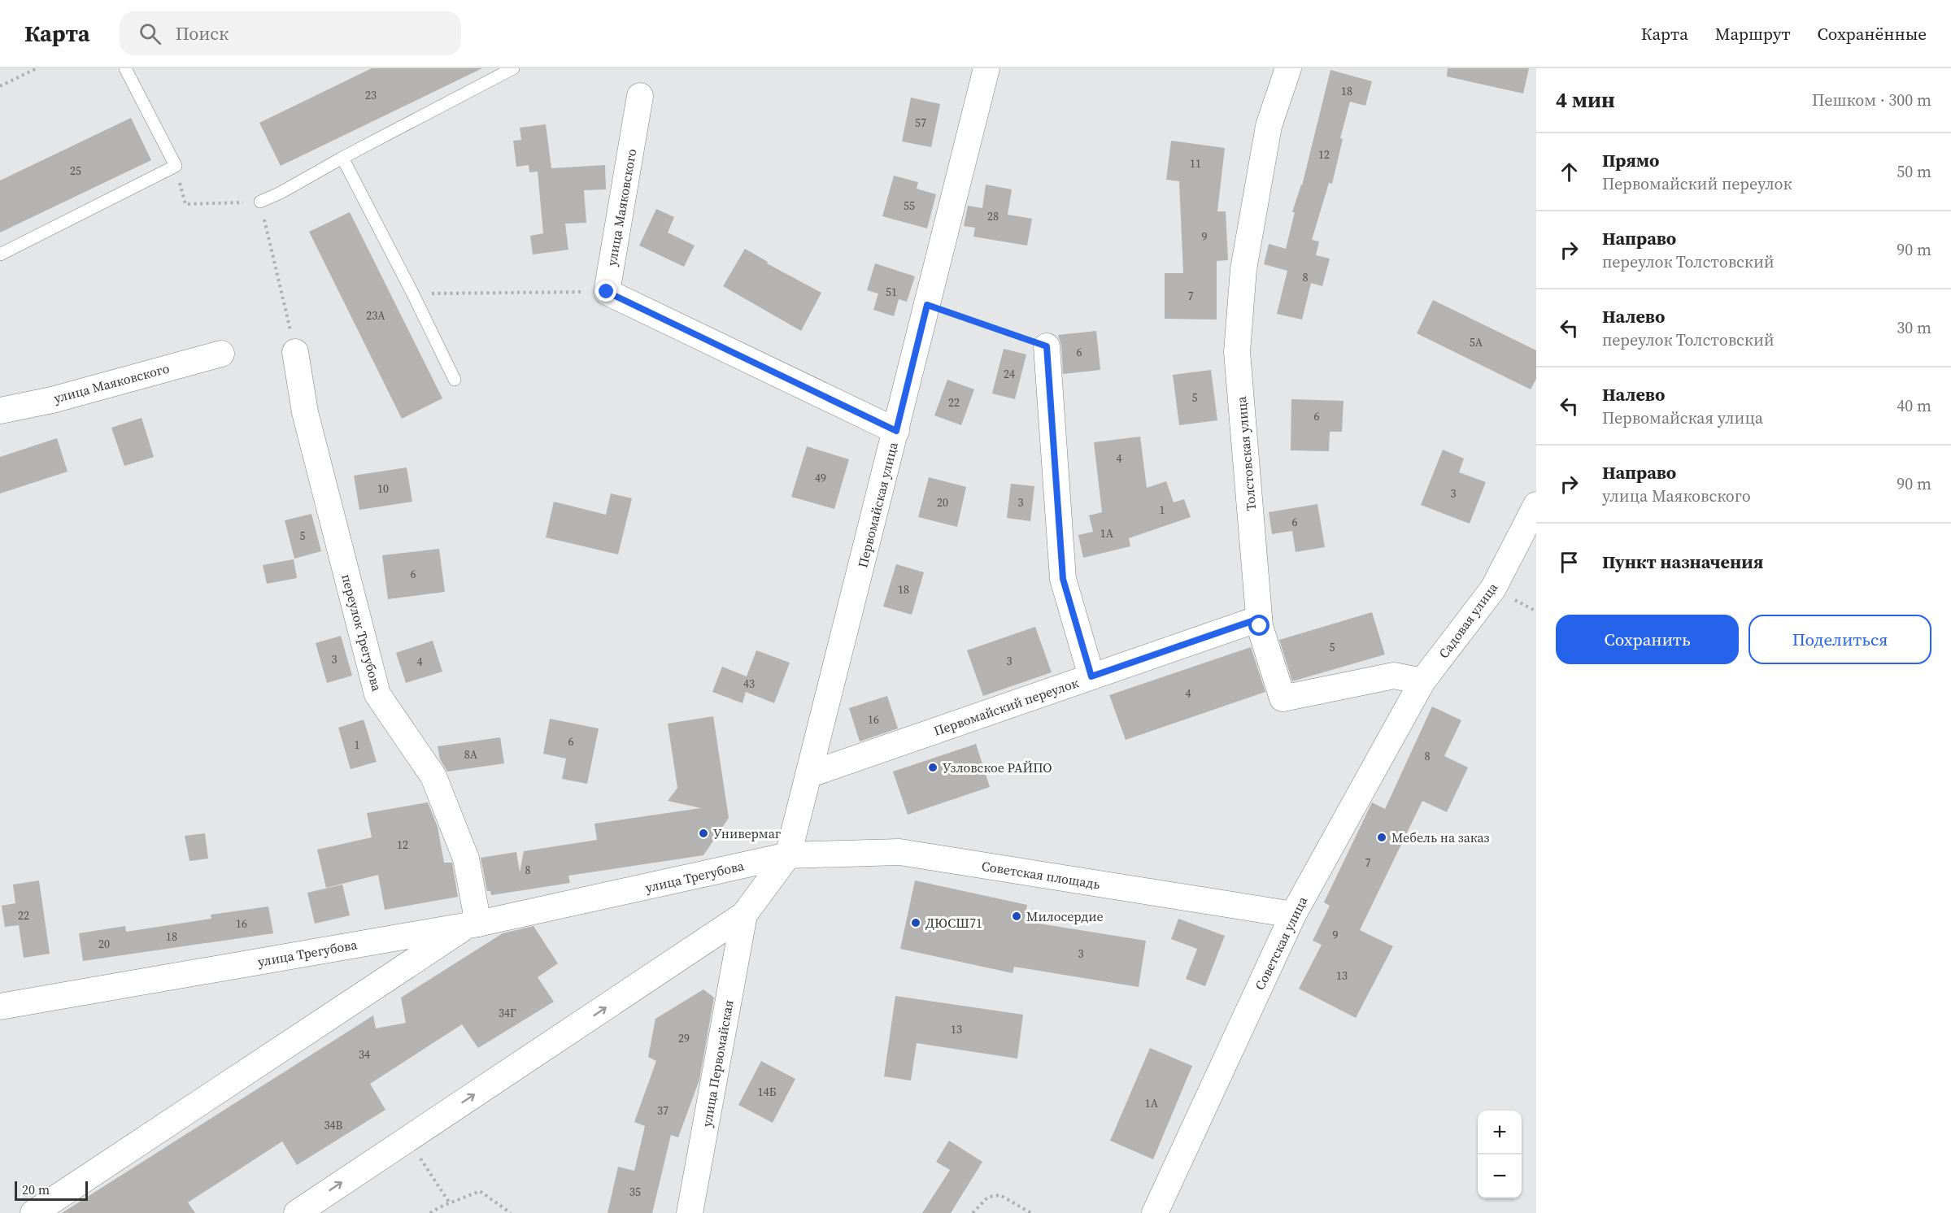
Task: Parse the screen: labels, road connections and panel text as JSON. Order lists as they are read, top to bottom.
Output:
{
  "streets": {
    "street": [
      "улица Маяковского",
      "Толстовская улица",
      "Первомайская улица",
      "Садовая улица",
      "переулок Трегубова",
      "Первомайский переулок",
      "Советская площадь",
      "улица Трегубова",
      "Советская улица",
      "улица Первомайская"
    ]
  },
  "crossings": [
    ["Толстовская улица", "Садовая улица"],
    ["Толстовская улица", "Первомайский переулок"],
    ["Толстовская улица", "Советская улица"],
    ["Первомайская улица", "Первомайский переулок"],
    ["Первомайская улица", "Советская площадь"],
    ["Первомайская улица", "улица Трегубова"],
    ["Садовая улица", "Советская улица"],
    ["переулок Трегубова", "улица Трегубова"],
    ["Советская площадь", "улица Трегубова"],
    ["Советская площадь", "Советская улица"]
  ],
  "places": [
    "Узловское РАЙПО",
    "Универмаг",
    "Мебель на заказ",
    "Милосердие",
    "ДЮСШ71"
  ],
  "house_numbers": [
    "18",
    "23",
    "57",
    "12",
    "11",
    "25",
    "55",
    "28",
    "9",
    "8",
    "51",
    "7",
    "23А",
    "5А",
    "6",
    "24",
    "5",
    "22",
    "6",
    "4",
    "49",
    "10",
    "3",
    "20",
    "3",
    "1",
    "6",
    "1А",
    "5",
    "6",
    "18",
    "5",
    "3",
    "3",
    "4",
    "43",
    "4",
    "16",
    "6",
    "1",
    "8А",
    "8",
    "12",
    "7",
    "8",
    "22",
    "16",
    "9",
    "18",
    "20",
    "3",
    "13",
    "34Г",
    "13",
    "29",
    "34",
    "14Б",
    "1А",
    "37",
    "34В",
    "35"
  ],
  "scale_bar": "20 m",
  "page": {
    "header": "Карта",
    "search": "Поиск",
    "nav": ["Карта", "Маршрут", "Сохранённые"],
    "heading": ["4 мин", "Пешком · 300 m"],
    "list": [
      ["Прямо", "Первомайский переулок", "50 m"],
      ["Направо", "переулок Толстовский", "90 m"],
      ["Налево", "переулок Толстовский", "30 m"],
      ["Налево", "Первомайская улица", "40 m"],
      ["Направо", "улица Маяковского", "90 m"],
      "Пункт назначения"
    ],
    "buttons": ["Сохранить", "Поделиться"],
    "map_buttons": ["+", "−"],
    "scale": "20 m"
  }
}
